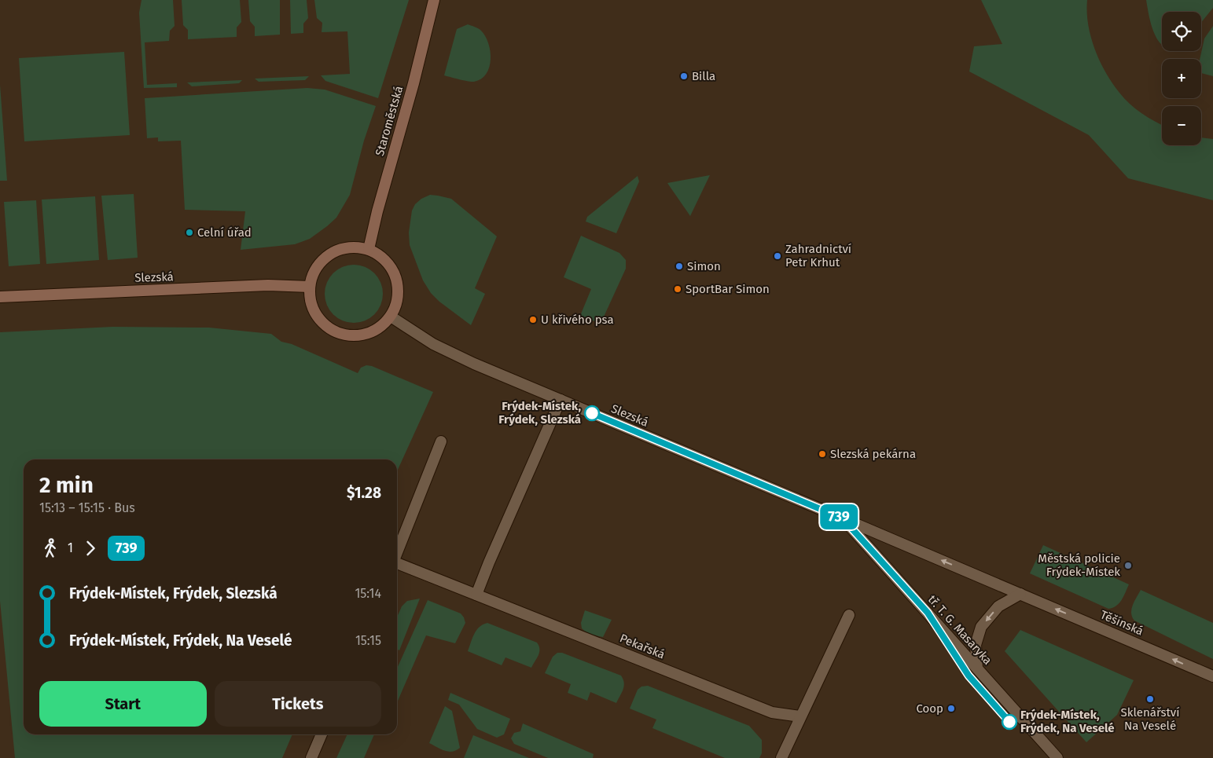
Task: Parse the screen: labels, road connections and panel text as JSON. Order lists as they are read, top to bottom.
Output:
{
  "streets": {
    "main road": ["Staroměstská", "Slezská"],
    "street": ["Těšínská", "tř. T. G. Masaryka", "Pekařská"]
  },
  "crossings": [
    ["Staroměstská", "Slezská"],
    ["Slezská", "Těšínská"],
    ["Slezská", "tř. T. G. Masaryka"],
    ["Těšínská", "tř. T. G. Masaryka"]
  ],
  "one_way": ["Těšínská"],
  "places": [
    "Billa",
    "Celní úřad",
    "Zahradnictví Petr Krhut",
    "Simon",
    "SportBar Simon",
    "U křivého psa",
    "Frýdek-Místek, Frýdek, Slezská",
    "Slezská pekárna",
    "Městská policie Frýdek-Místek",
    "Sklenářství Na Veselé",
    "Coop",
    "Frýdek-Místek, Frýdek, Na Veselé"
  ],
  "lines": ["bus line 739"],
  "page": {
    "on_map": "739",
    "map_buttons": ["+", "−"],
    "heading": ["2 min", "15:13 – 15:15 · Bus", "$1.28"],
    "legs": ["1", "739"],
    "list": [
      {
        "name": "Frýdek-Místek, Frýdek, Slezská",
        "value": "15:14"
      },
      {
        "name": "Frýdek-Místek, Frýdek, Na Veselé",
        "value": "15:15"
      }
    ],
    "buttons": ["Start", "Tickets"]
  }
}
